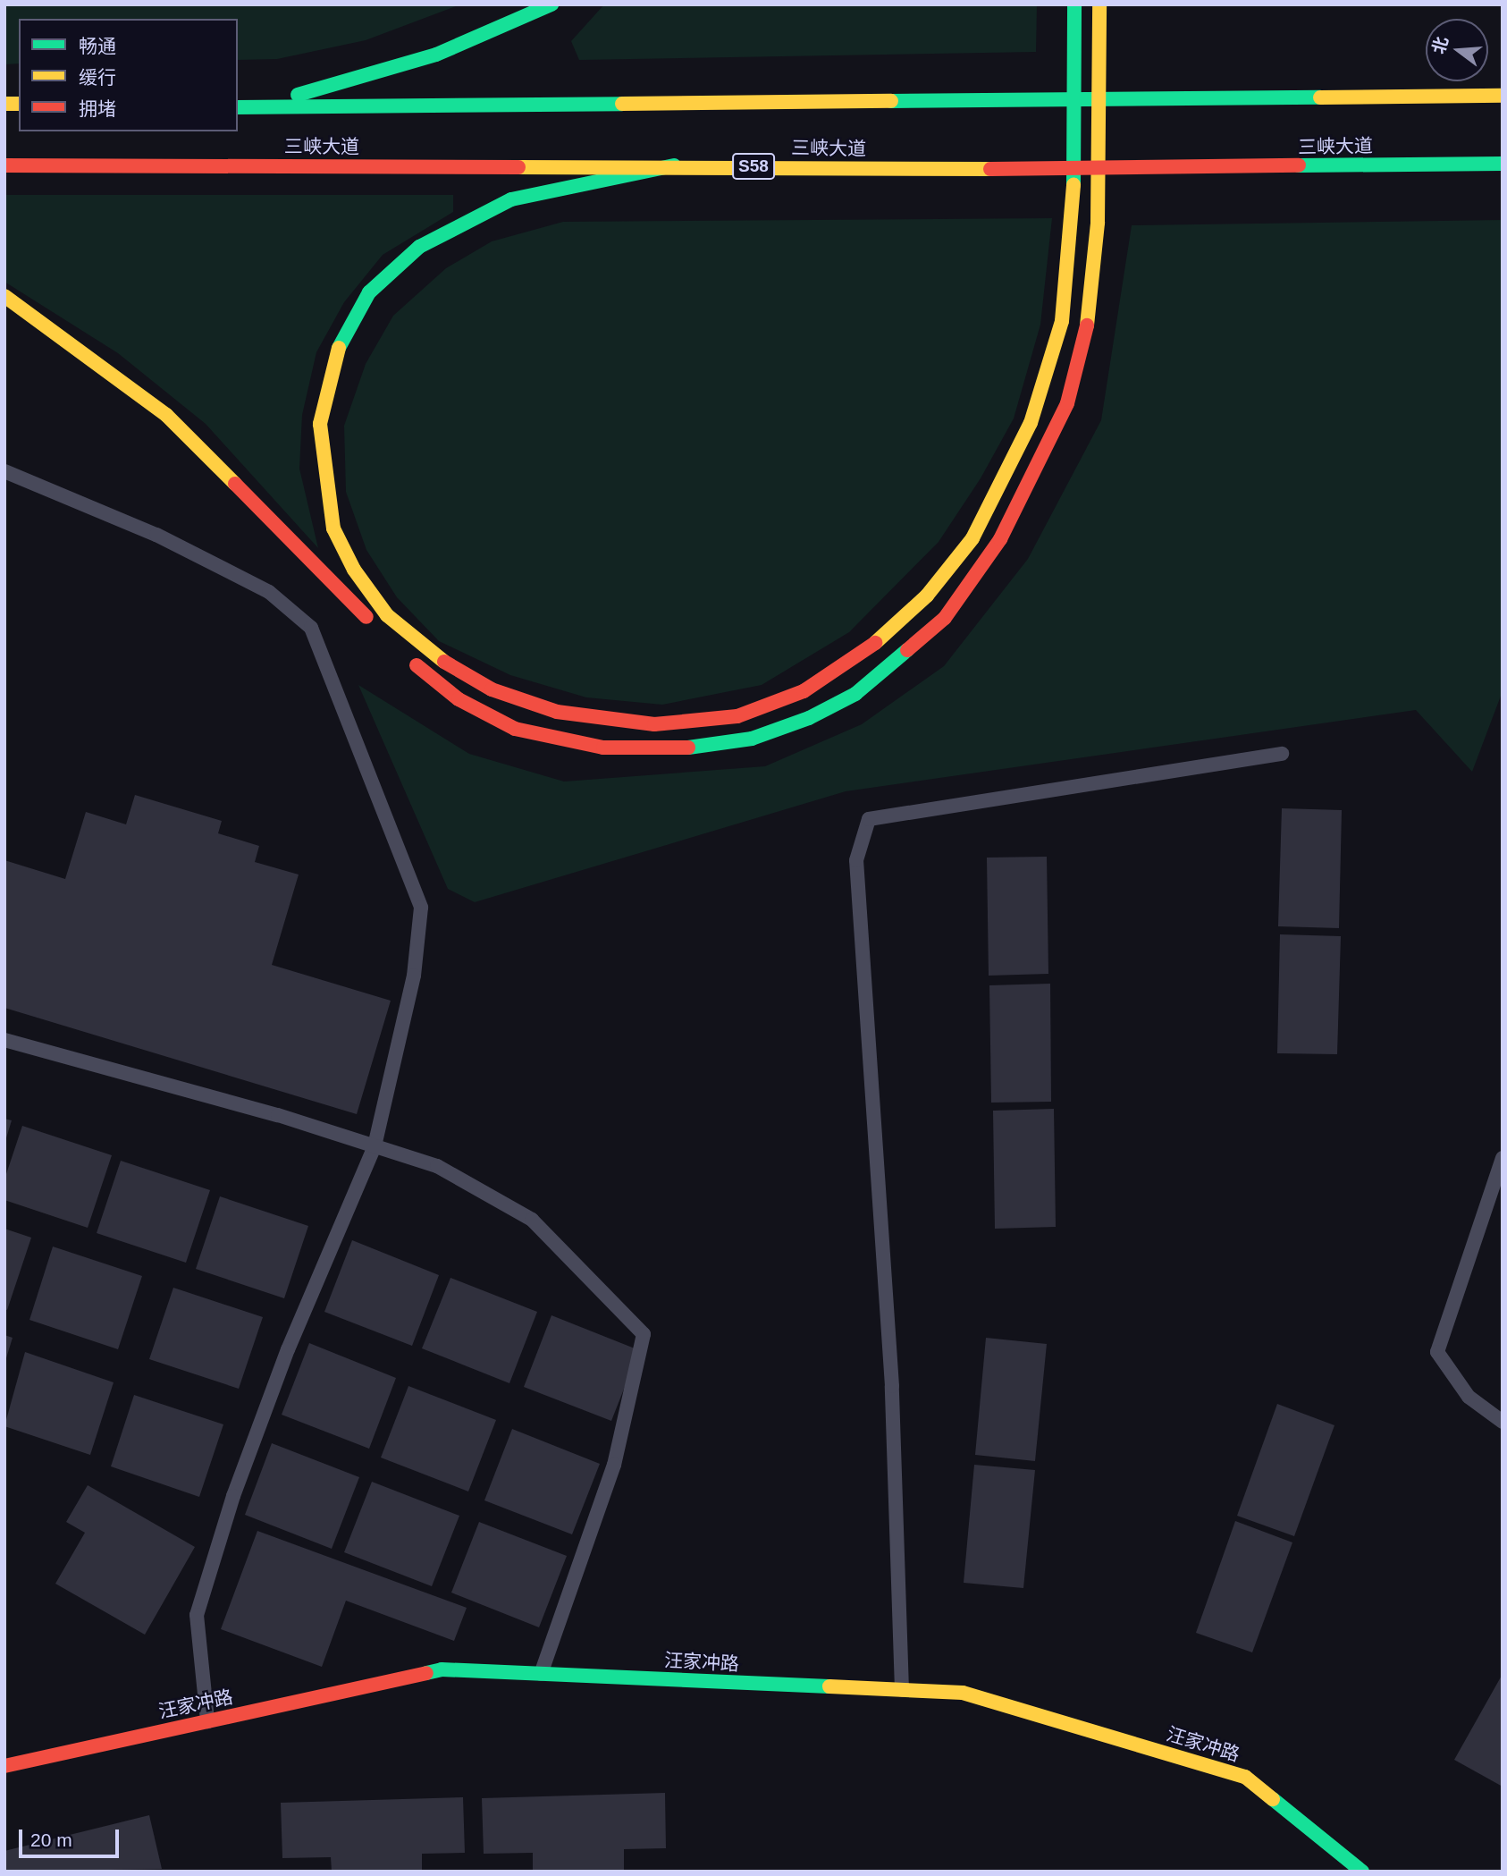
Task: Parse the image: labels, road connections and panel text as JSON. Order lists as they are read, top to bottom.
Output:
{
  "streets": {
    "main road": ["三峡大道", "S58", "汪家冲路"]
  },
  "legend": ["畅通", "缓行", "拥堵"],
  "scale_bar": "20 m",
  "north": "left"
}
